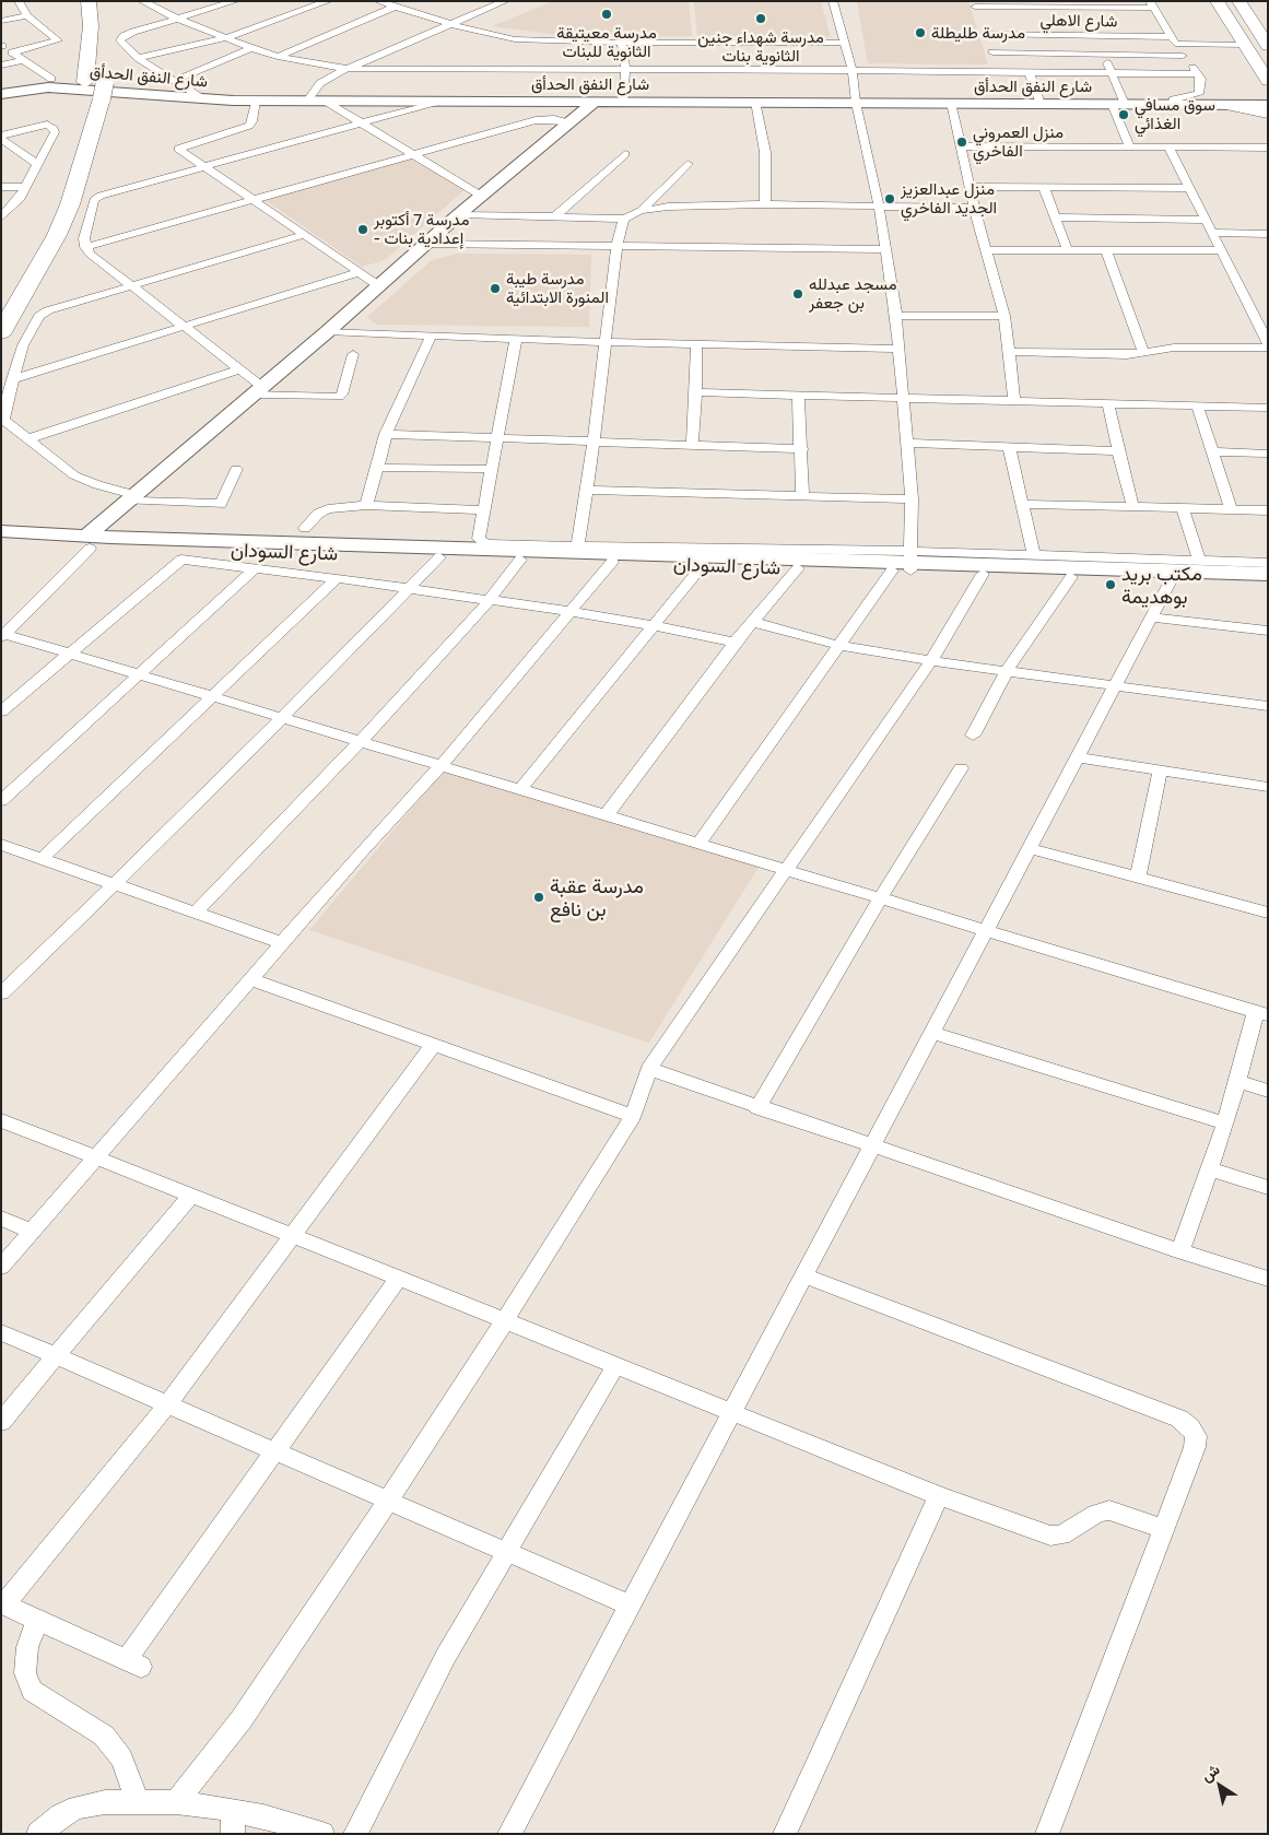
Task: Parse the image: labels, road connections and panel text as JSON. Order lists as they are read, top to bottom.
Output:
{
  "streets": {
    "main road": ["شارع النفق الحدأق", "شارع السودان"],
    "street": ["شارع الاهلي"]
  },
  "places": [
    "مدرسة معيتيقة الثانوية للبنات",
    "مدرسة شهداء جنين الثانوية بنات",
    "مدرسة طليطلة",
    "سوق مسافي الغذائي",
    "منزل العمروني الفاخري",
    "منزل عبدالعزيز الجديد الفاخري",
    "مدرسة 7 أكتوبر - إعدادية بنات",
    "مدرسة طيبة المنورة الابتدائية",
    "مسجد عبدلله بن جعفر",
    "مكتب بريد بوهديمة",
    "مدرسة عقبة بن نافع"
  ],
  "north": "top left"
}
